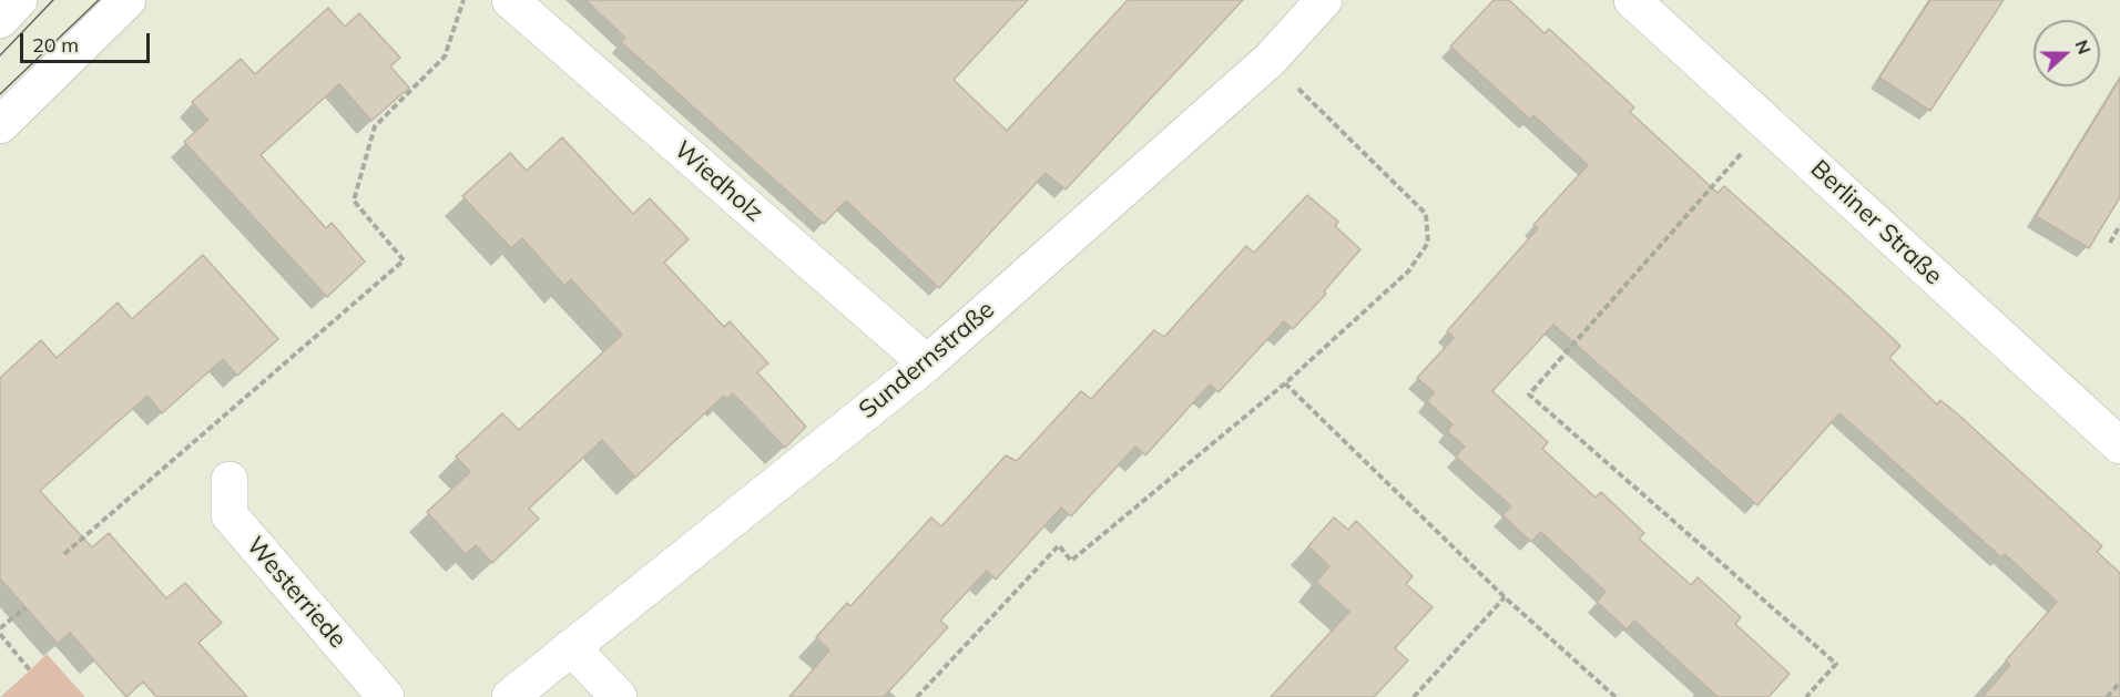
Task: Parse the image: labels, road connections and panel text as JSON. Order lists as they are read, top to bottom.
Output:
{
  "streets": {
    "street": [
      "Wiedholz",
      "Berliner Straße",
      "Sundernstraße",
      "Westerriede"
    ]
  },
  "crossings": [
    ["Wiedholz", "Sundernstraße"]
  ],
  "scale_bar": "20 m",
  "north": "right"
}
